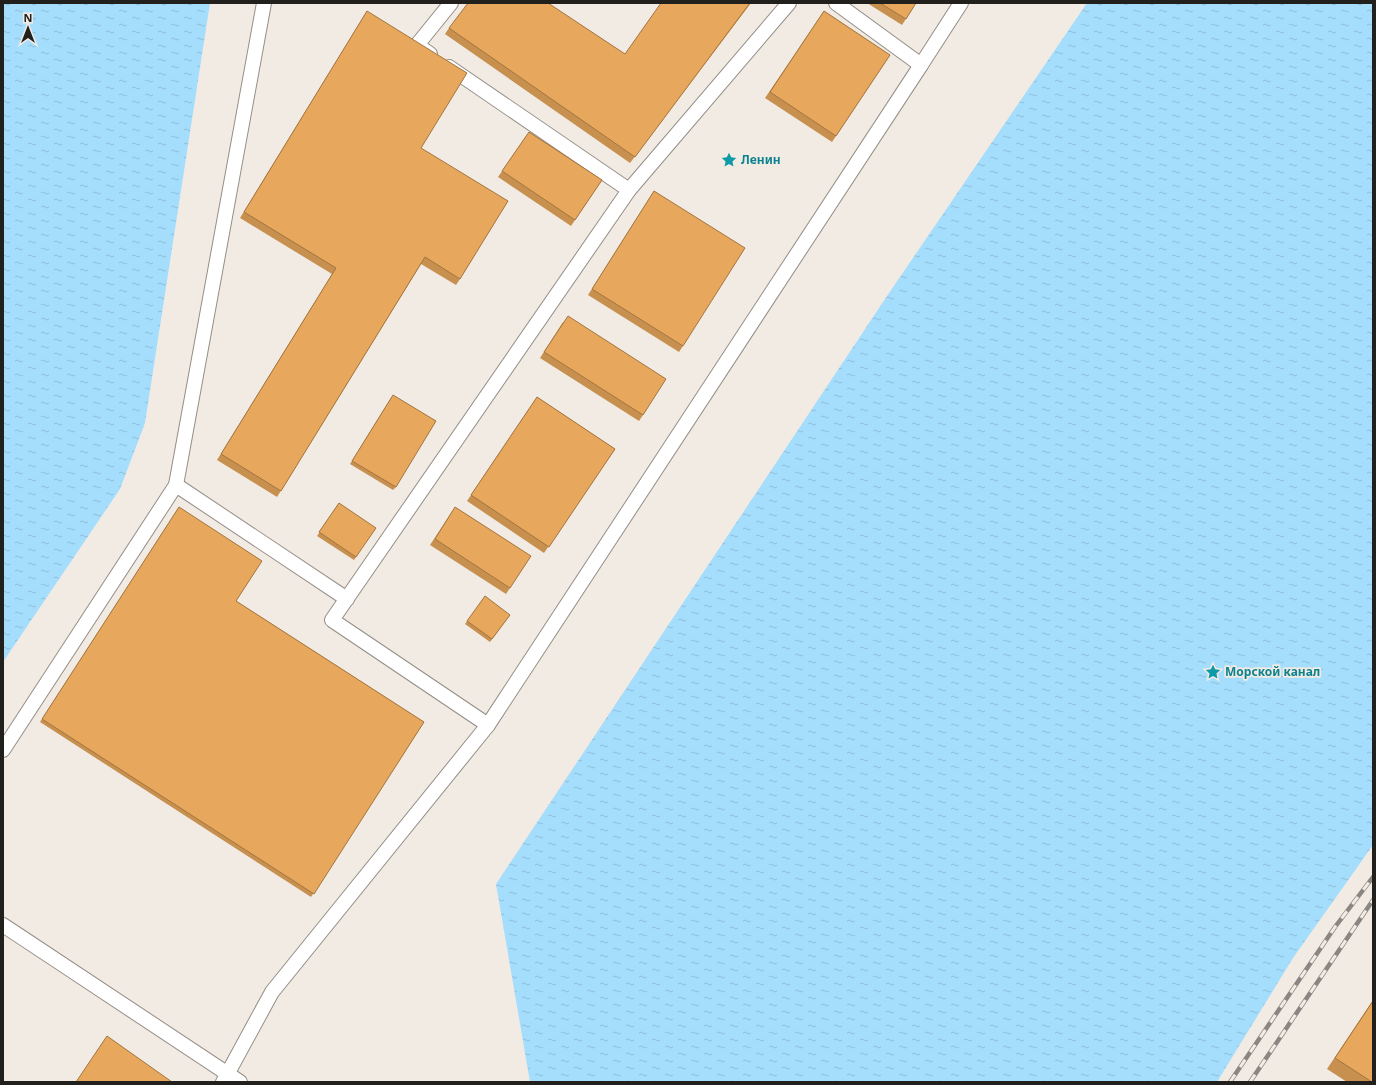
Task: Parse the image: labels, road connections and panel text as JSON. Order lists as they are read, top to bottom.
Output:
{
  "places": {
    "place": ["Ленин", "Морской канал"]
  },
  "north": "top"
}
